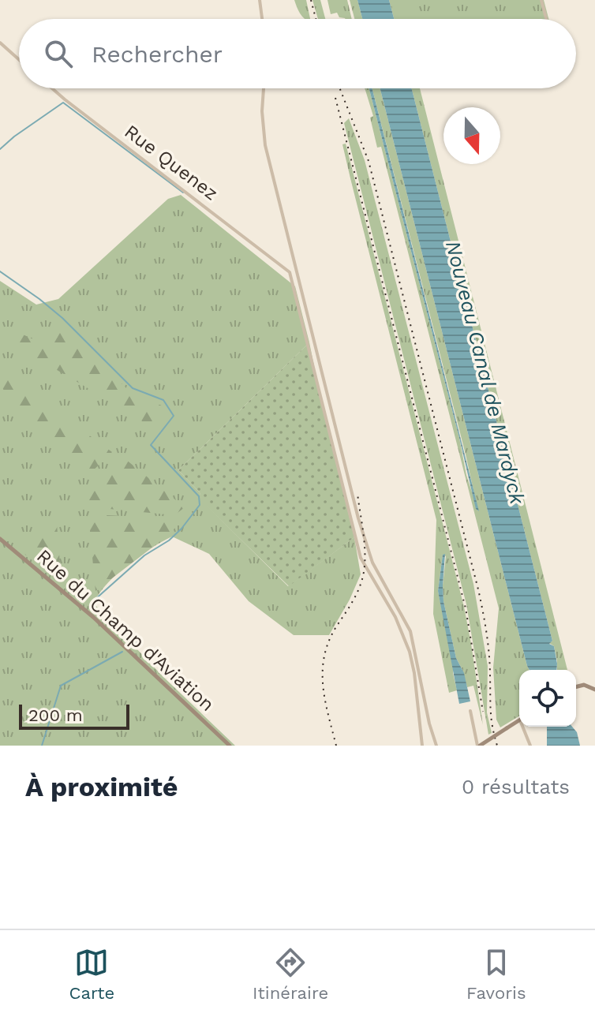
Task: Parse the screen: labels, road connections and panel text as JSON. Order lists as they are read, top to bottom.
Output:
{
  "streets": {
    "street": ["Rue Quenez", "Rue du Champ d'Aviation"]
  },
  "water": ["Nouveau Canal de Mardyck"],
  "scale_bar": "200 m",
  "north": "bottom",
  "page": {
    "search": "Rechercher",
    "scale": "200 m",
    "heading": ["À proximité", "0 résultats"],
    "nav": ["Carte", "Itinéraire", "Favoris"]
  }
}
